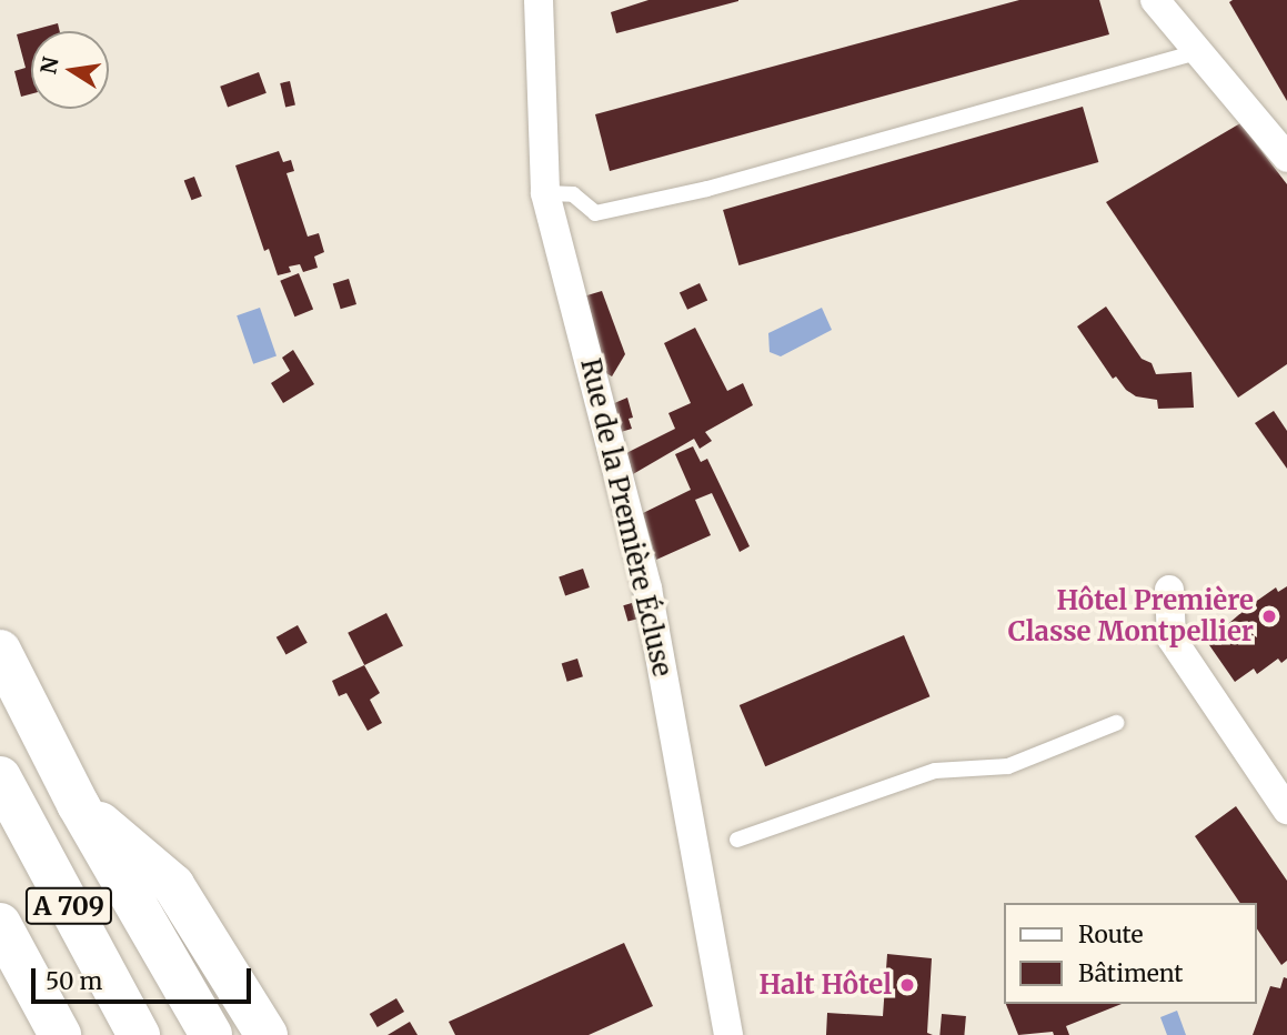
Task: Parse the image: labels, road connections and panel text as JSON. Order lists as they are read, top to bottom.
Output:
{
  "streets": {
    "highway": ["A 709"],
    "street": ["Rue de la Première Écluse"]
  },
  "places": ["Hôtel Première Classe Montpellier", "Halt Hôtel"],
  "legend": ["Route", "Bâtiment"],
  "scale_bar": "50 m",
  "north": "left"
}
